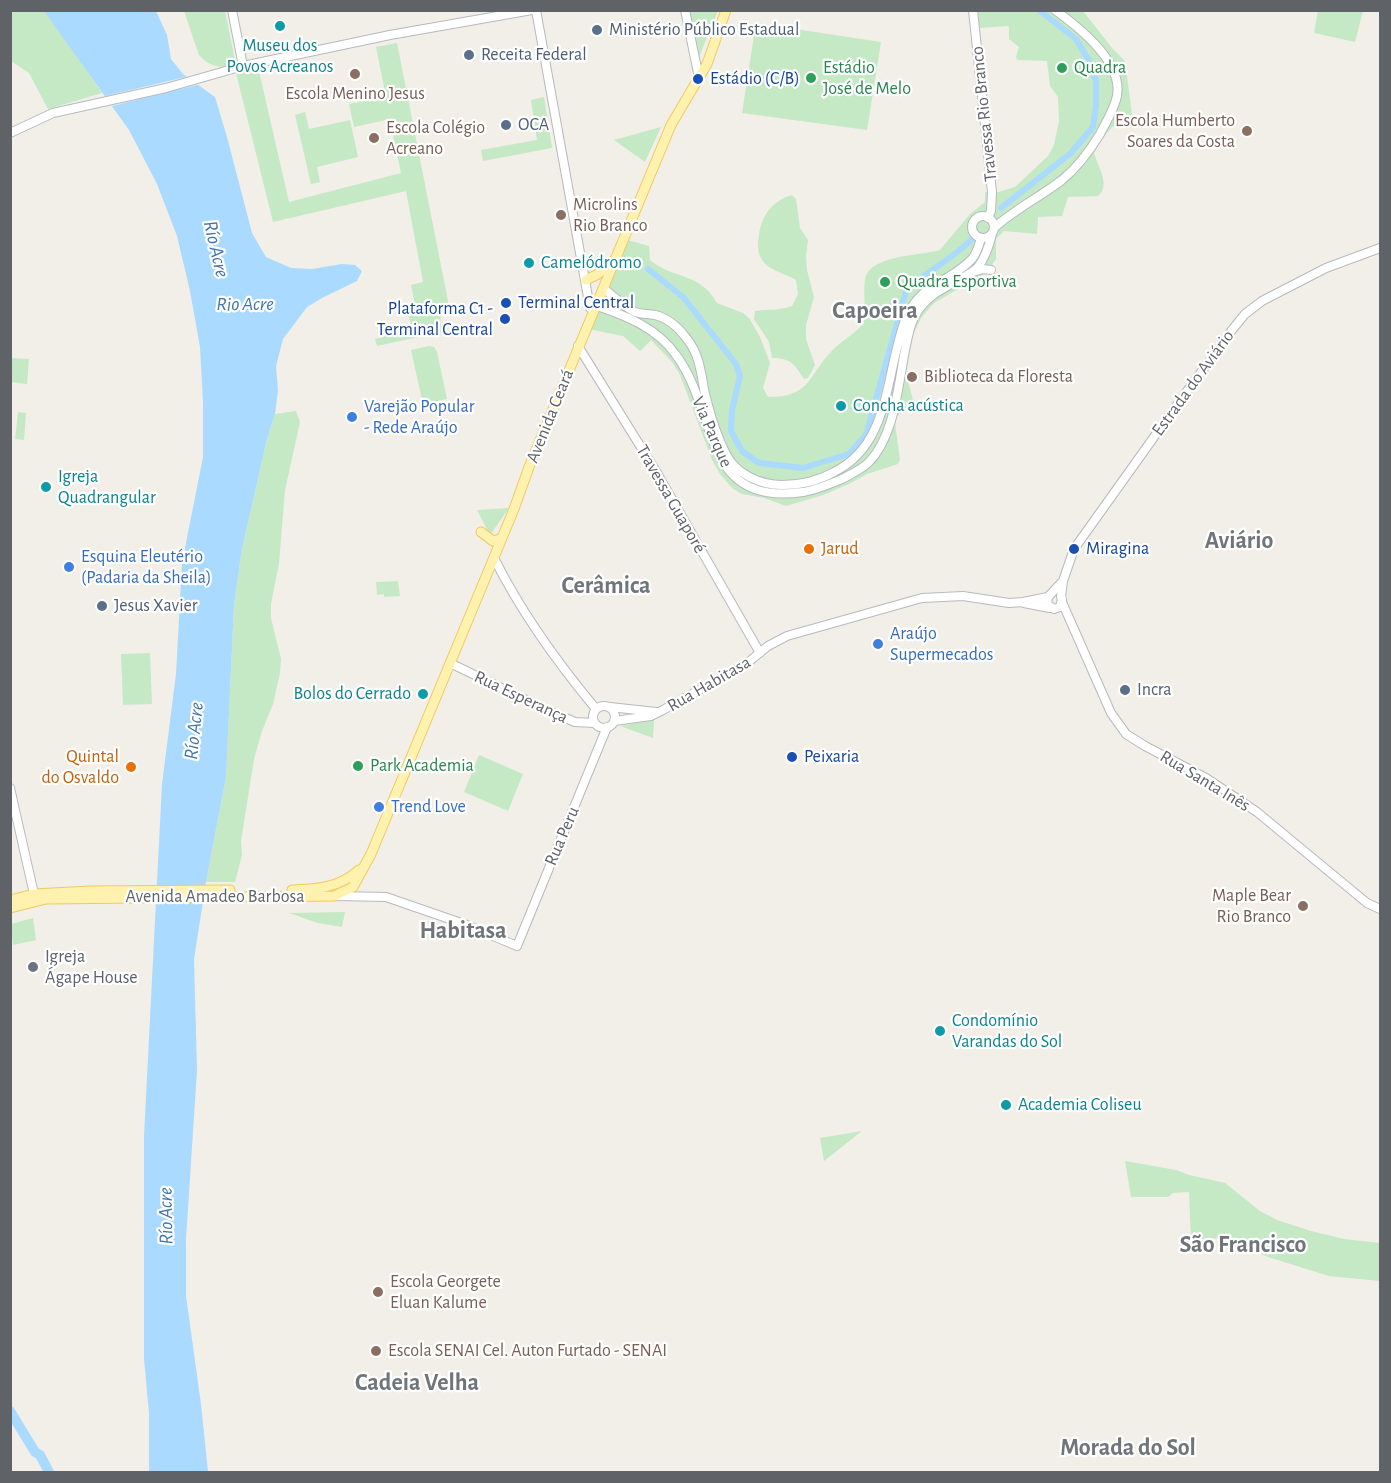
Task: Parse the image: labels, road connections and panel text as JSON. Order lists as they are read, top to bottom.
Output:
{
  "streets": {
    "main road": ["Avenida Ceará", "Avenida Amadeo Barbosa"],
    "street": [
      "Travessa Rio Branco",
      "Estrada do Aviário",
      "Via Parque",
      "Travessa Guaporé",
      "Rua Habitasa",
      "Rua Esperança",
      "Rua Santa Inês",
      "Rua Peru"
    ]
  },
  "crossings": [
    ["Travessa Rio Branco", "Via Parque"],
    ["Estrada do Aviário", "Rua Santa Inês"],
    ["Avenida Ceará", "Via Parque"],
    ["Avenida Ceará", "Travessa Guaporé"],
    ["Avenida Ceará", "Rua Esperança"],
    ["Avenida Ceará", "Avenida Amadeo Barbosa"],
    ["Travessa Guaporé", "Rua Habitasa"],
    ["Rua Habitasa", "Rua Esperança"],
    ["Rua Habitasa", "Rua Peru"],
    ["Rua Esperança", "Rua Peru"],
    ["Rua Peru", "Avenida Amadeo Barbosa"]
  ],
  "districts": [
    "Capoeira",
    "Aviário",
    "Cerâmica",
    "Habitasa",
    "São Francisco",
    "Cadeia Velha",
    "Morada do Sol"
  ],
  "water": ["Río Acre", "Rio Acre"],
  "places": [
    "Museu dos Povos Acreanos",
    "Ministério Público Estadual",
    "Receita Federal",
    "Quadra",
    "Escola Menino Jesus",
    "Estádio José de Melo",
    "Estádio (C/B)",
    "OCA",
    "Escola Humberto Soares da Costa",
    "Escola Colégio Acreano",
    "Microlins Rio Branco",
    "Camelódromo",
    "Quadra Esportiva",
    "Terminal Central",
    "Plataforma C1 - Terminal Central",
    "Biblioteca da Floresta",
    "Concha acústica",
    "Varejão Popular - Rede Araújo",
    "Igreja Quadrangular",
    "Jarud",
    "Miragina",
    "Esquina Eleutério (Padaria da Sheila)",
    "Jesus Xavier",
    "Araújo Supermecados",
    "Incra",
    "Bolos do Cerrado",
    "Peixaria",
    "Park Academia",
    "Quintal do Osvaldo",
    "Trend Love",
    "Maple Bear Rio Branco",
    "Igreja Ágape House",
    "Condomínio Varandas do Sol",
    "Academia Coliseu",
    "Escola Georgete Eluan Kalume",
    "Escola SENAI Cel. Auton Furtado - SENAI"
  ]
}
